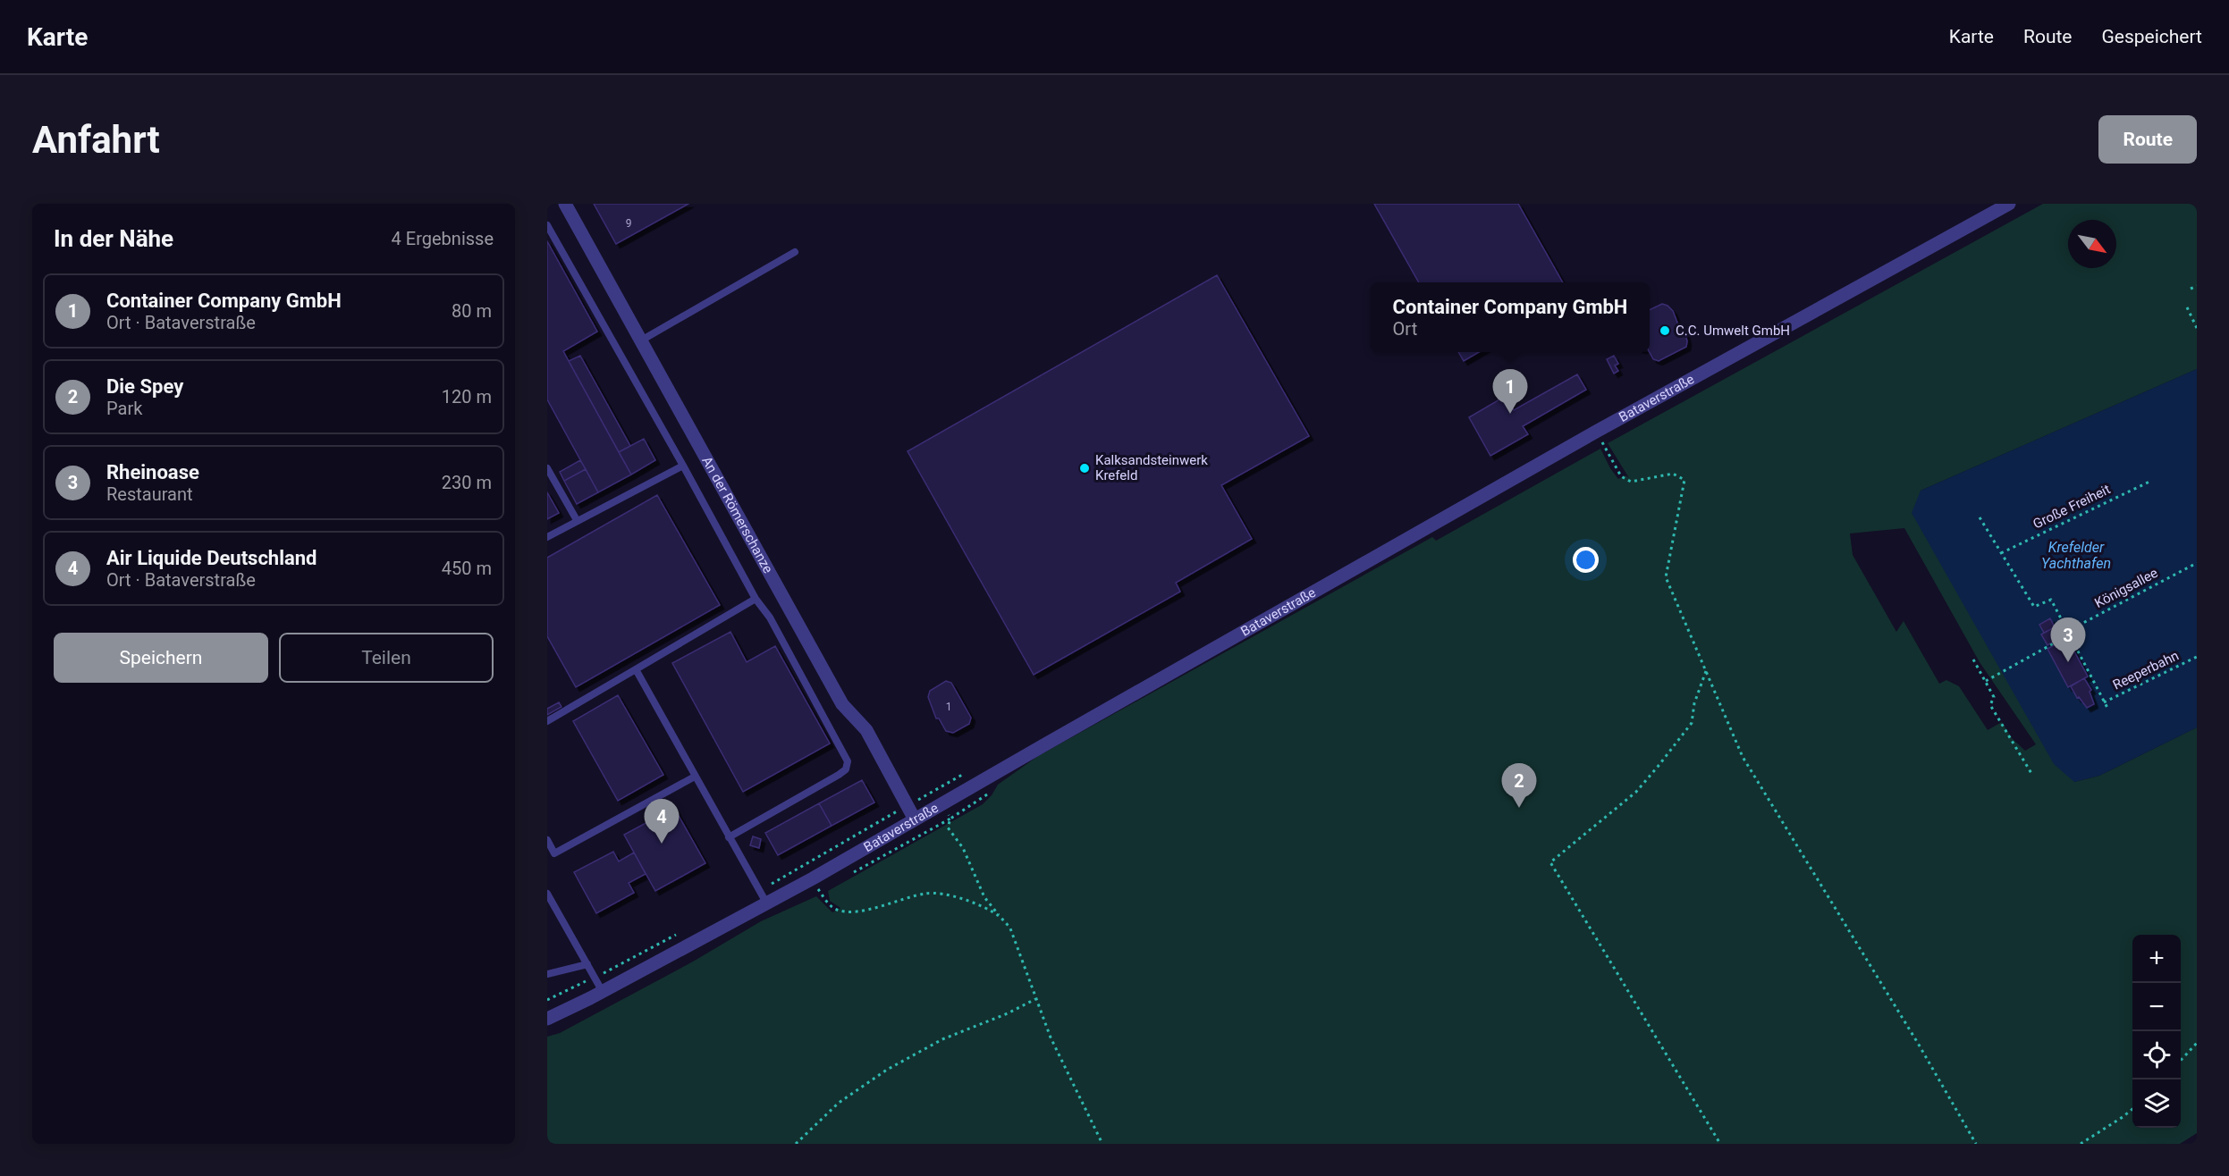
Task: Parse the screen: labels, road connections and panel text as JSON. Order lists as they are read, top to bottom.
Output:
{
  "streets": {
    "street": ["Bataverstraße", "An der Römerschanze"],
    "path": ["Große Freiheit", "Königsallee", "Reeperbahn"]
  },
  "crossings": [
    ["Bataverstraße", "An der Römerschanze"]
  ],
  "water": ["Krefelder Yachthafen"],
  "places": ["C.C. Umwelt GmbH", "Kalksandsteinwerk Krefeld"],
  "house_numbers": ["9", "1"],
  "north": "bottom right",
  "page": {
    "header": "Karte",
    "nav": ["Karte", "Route", "Gespeichert"],
    "buttons": [
      "Route",
      ["Speichern", "Teilen"]
    ],
    "title": "Anfahrt",
    "heading": ["In der Nähe", "4 Ergebnisse"],
    "list": [
      {
        "mark": "1",
        "name": "Container Company GmbH",
        "note": "Ort · Bataverstraße",
        "value": "80 m"
      },
      {
        "mark": "2",
        "name": "Die Spey",
        "note": "Park",
        "value": "120 m"
      },
      {
        "mark": "3",
        "name": "Rheinoase",
        "note": "Restaurant",
        "value": "230 m"
      },
      {
        "mark": "4",
        "name": "Air Liquide Deutschland",
        "note": "Ort · Bataverstraße",
        "value": "450 m"
      }
    ],
    "popup": ["Container Company GmbH", "Ort"],
    "pins": [
      "1",
      "3",
      "2",
      "4"
    ],
    "map_buttons": ["+", "−"]
  }
}
